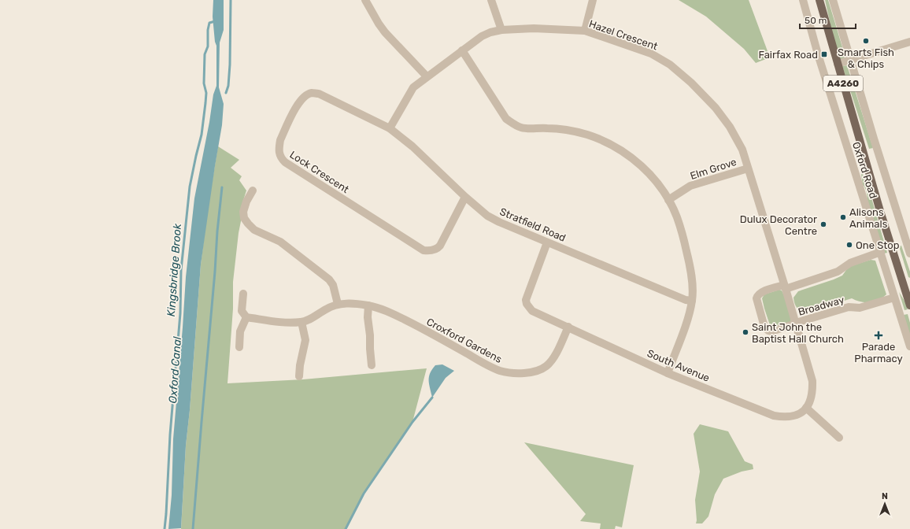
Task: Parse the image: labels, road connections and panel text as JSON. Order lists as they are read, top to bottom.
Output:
{
  "streets": {
    "main road": ["A4260", "Oxford Road"],
    "street": [
      "Hazel Crescent",
      "Elm Grove",
      "Lock Crescent",
      "Stratfield Road",
      "Broadway",
      "Croxford Gardens",
      "South Avenue"
    ]
  },
  "crossings": [
    ["Hazel Crescent", "Elm Grove"],
    ["Hazel Crescent", "Lock Crescent"],
    ["Hazel Crescent", "Stratfield Road"],
    ["Hazel Crescent", "Broadway"],
    ["Oxford Road", "Broadway"],
    ["Lock Crescent", "Stratfield Road"],
    ["Stratfield Road", "South Avenue"],
    ["Croxford Gardens", "South Avenue"]
  ],
  "water": ["Kingsbridge Brook", "Oxford Canal"],
  "places": {
    "other": [
      "Smarts Fish & Chips",
      "Alisons Animals",
      "Dulux Decorator Centre",
      "One Stop",
      "Saint John the Baptist Hall Church"
    ],
    "transit": ["Fairfax Road"],
    "health": ["Parade Pharmacy"]
  },
  "scale_bar": "50 m",
  "north": "top"
}
